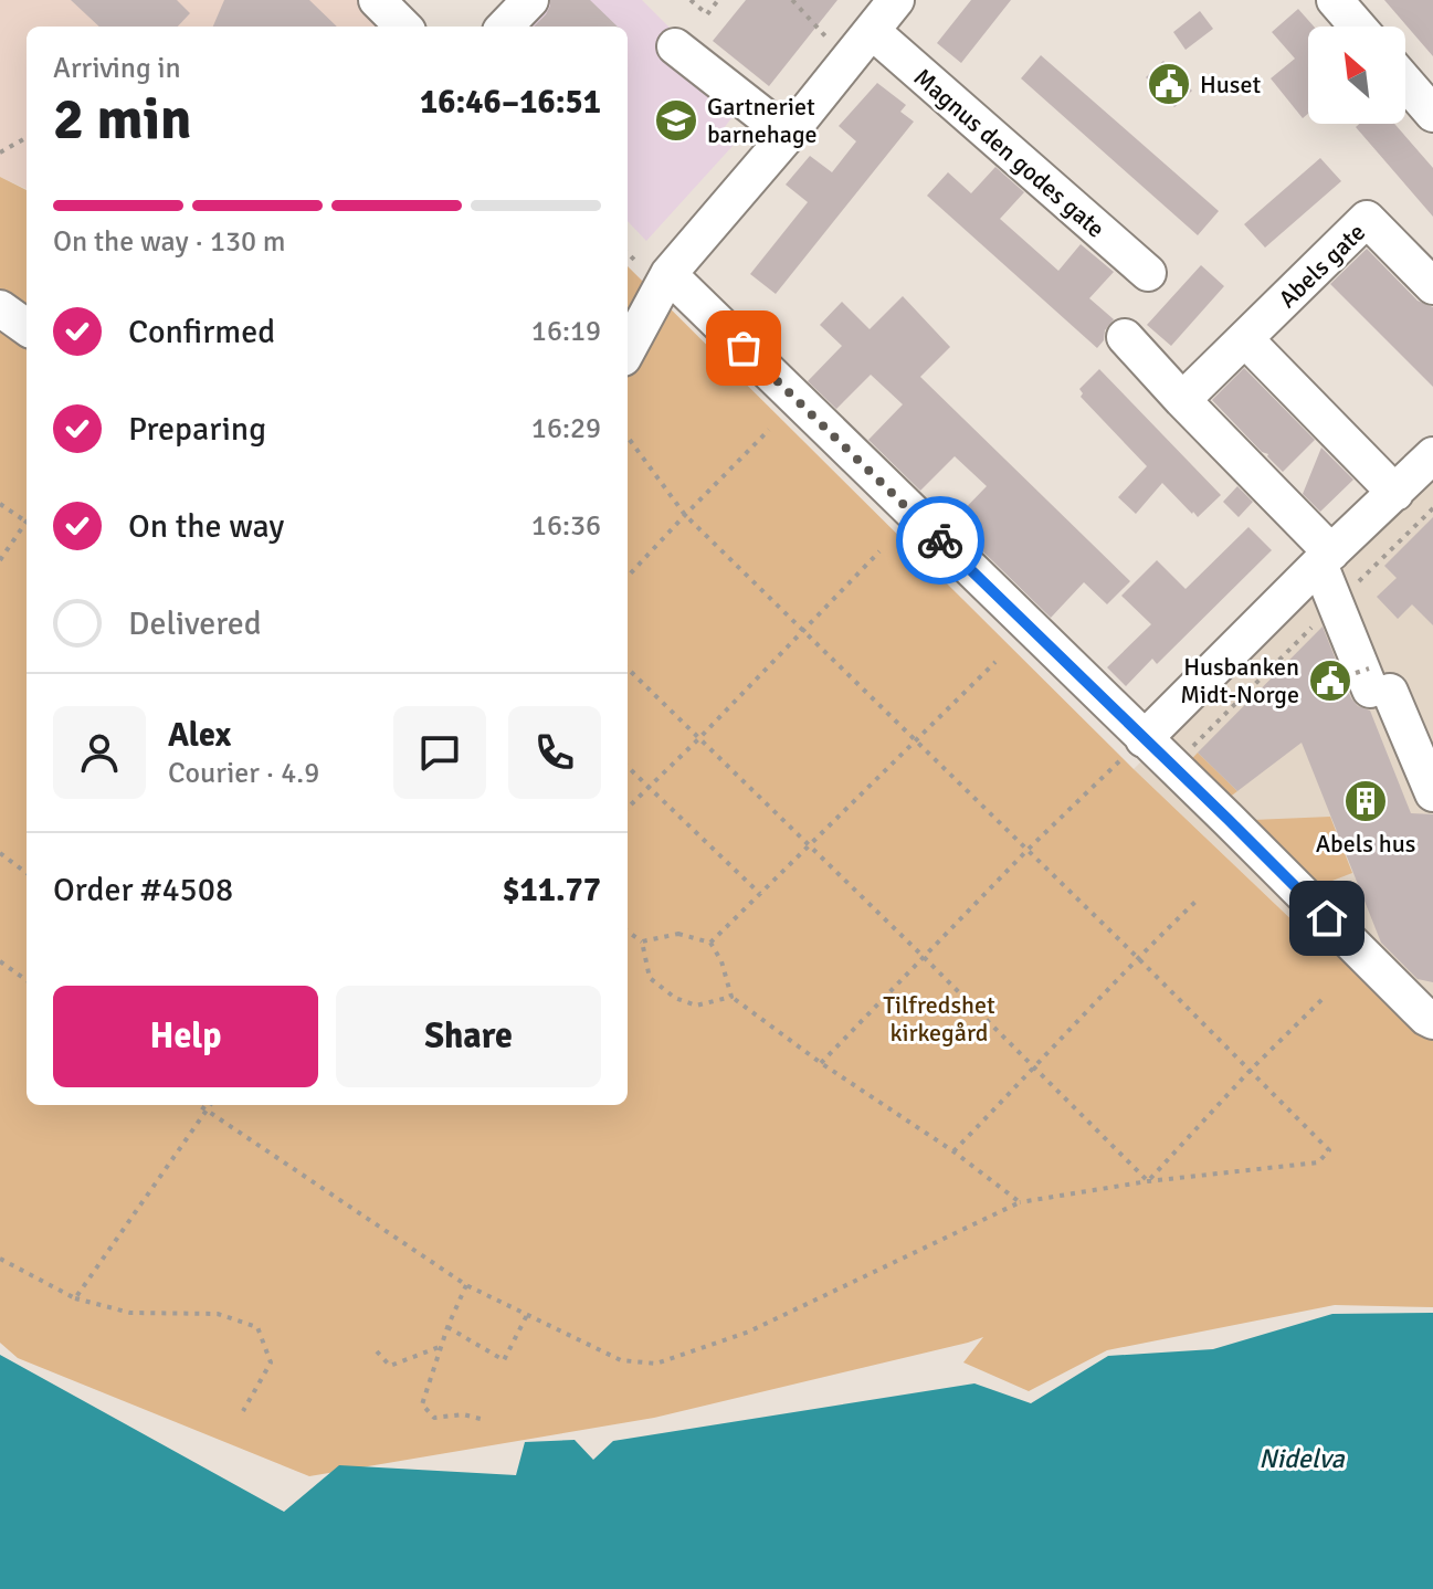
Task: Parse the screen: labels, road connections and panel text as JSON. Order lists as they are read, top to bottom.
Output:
{
  "streets": {
    "street": ["Magnus den godes gate", "Abels gate"]
  },
  "water": ["Nidelva"],
  "parks": ["Tilfredshet kirkegård"],
  "places": {
    "public building": ["Huset", "Husbanken Midt-Norge"],
    "school or university": ["Gartneriet barnehage"],
    "building": ["Abels hus"]
  },
  "north": "top left",
  "page": {
    "heading": ["2 min", "Arriving in", "16:46–16:51"],
    "panel": [
      "Alex",
      "Courier · 4.9",
      "Order #4508",
      "$11.77"
    ],
    "bar": "On the way · 130 m",
    "list": [
      ["Confirmed", "16:19"],
      ["Preparing", "16:29"],
      ["On the way", "16:36"],
      "Delivered"
    ],
    "buttons": ["Help", "Share"]
  }
}
